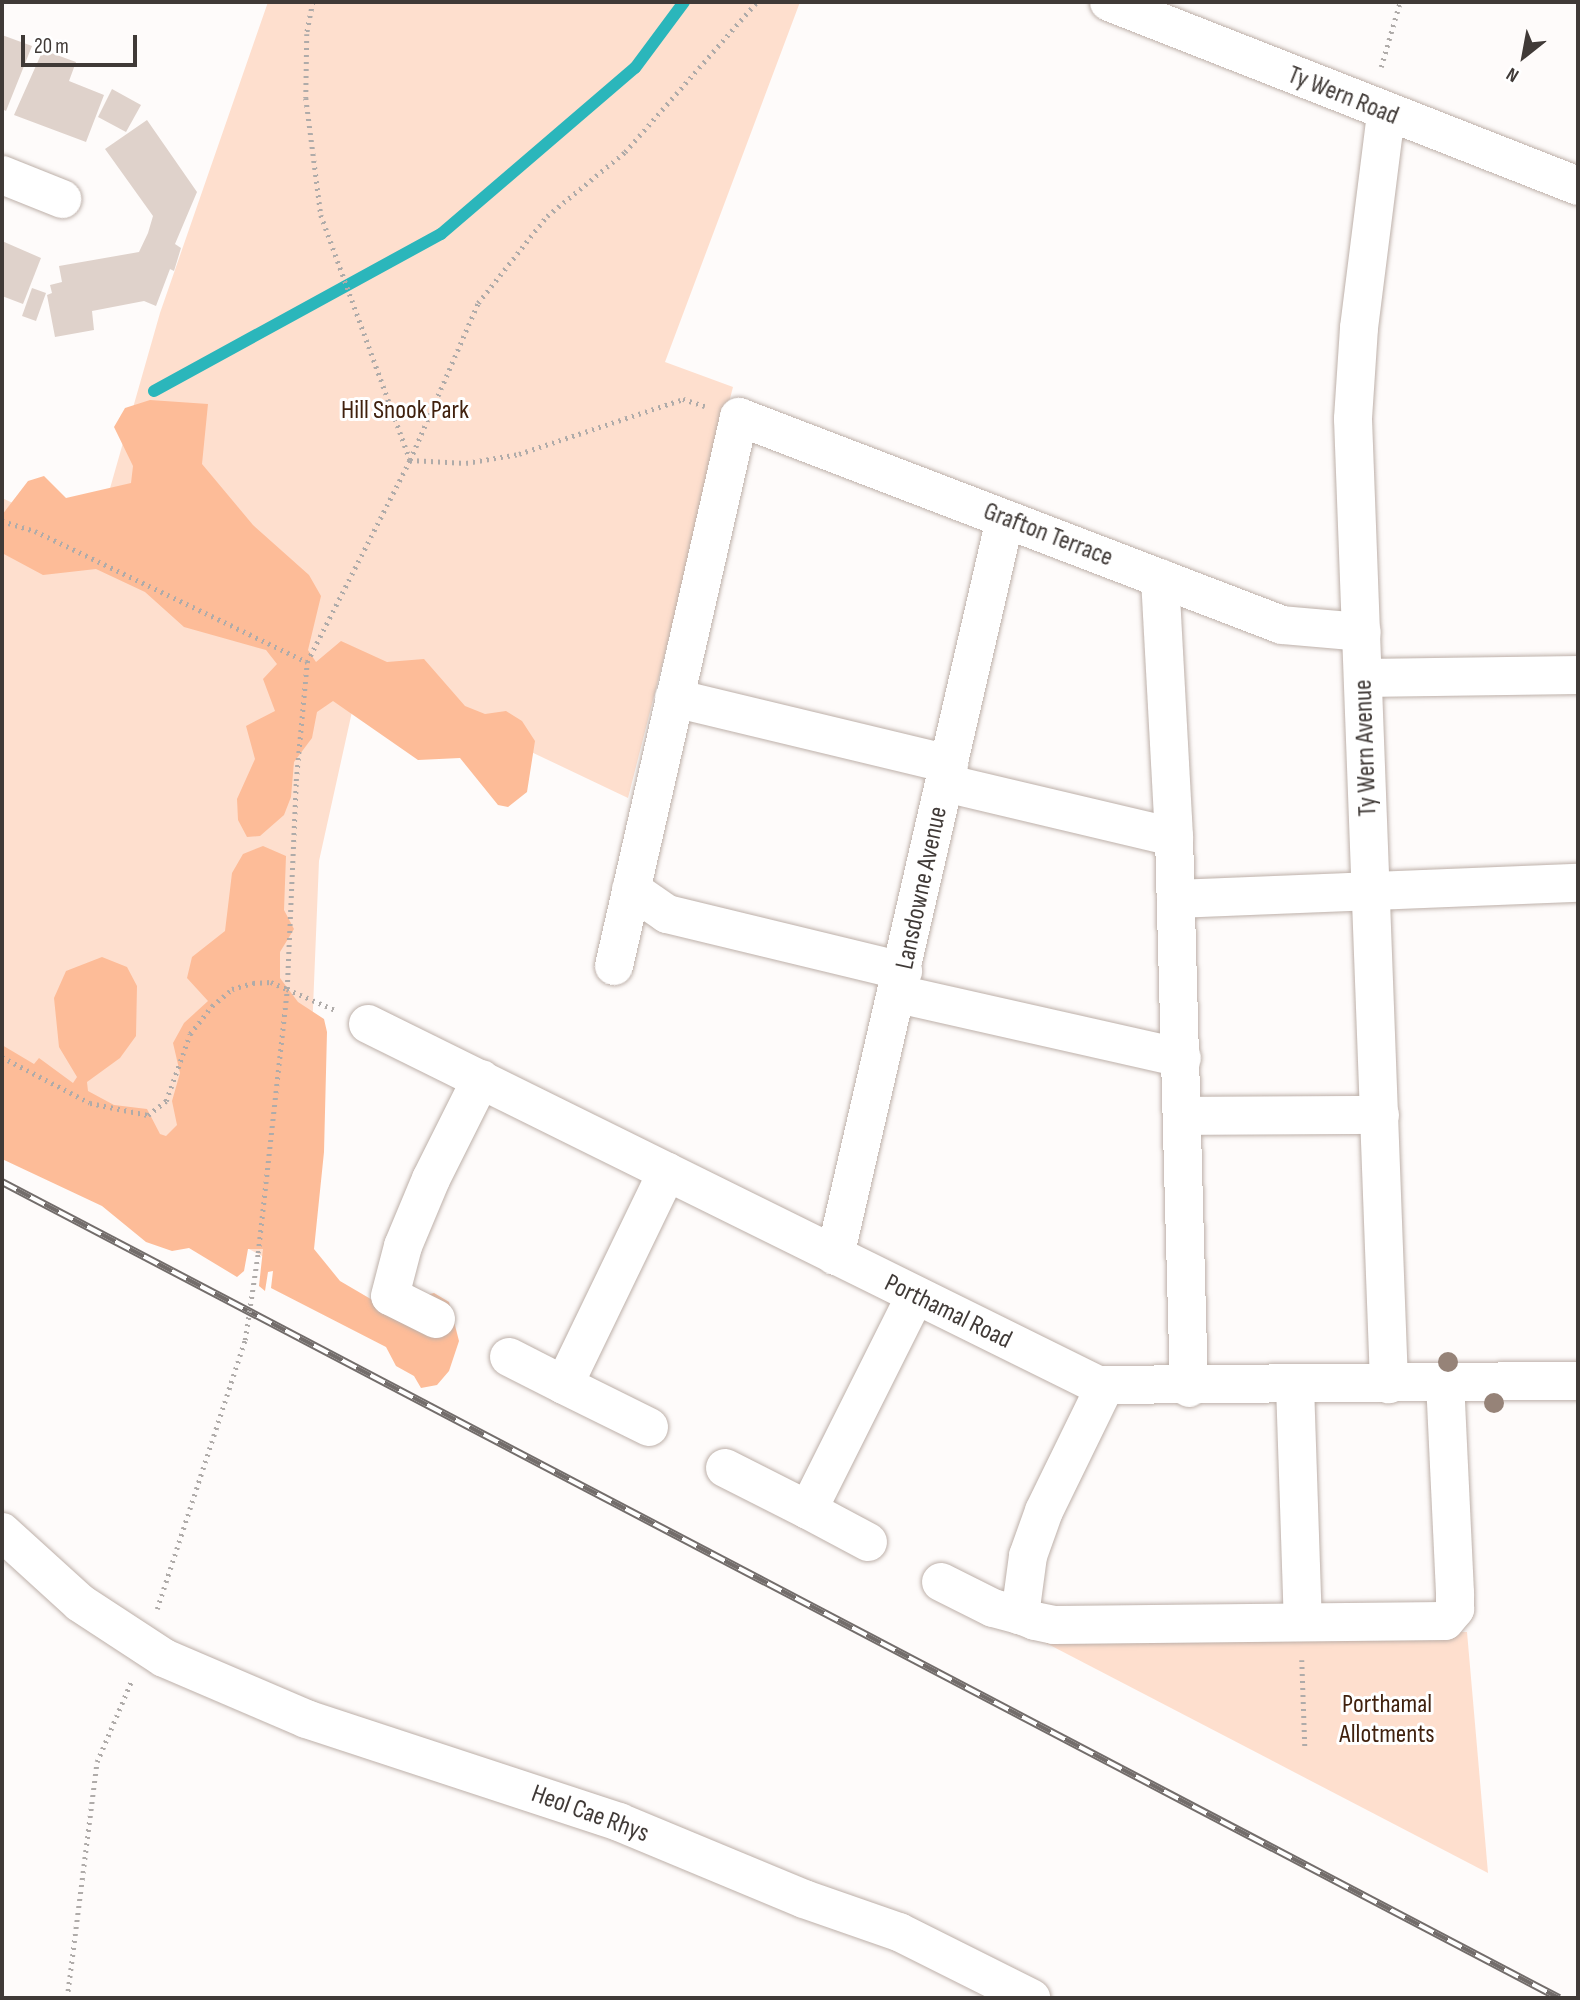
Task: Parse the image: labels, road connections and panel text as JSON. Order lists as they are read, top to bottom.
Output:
{
  "streets": {
    "street": [
      "Ty Wern Road",
      "Grafton Terrace",
      "Ty Wern Avenue",
      "Lansdowne Avenue",
      "Porthamal Road",
      "Heol Cae Rhys"
    ]
  },
  "crossings": [
    ["Ty Wern Road", "Ty Wern Avenue"],
    ["Grafton Terrace", "Ty Wern Avenue"],
    ["Grafton Terrace", "Lansdowne Avenue"],
    ["Ty Wern Avenue", "Porthamal Road"],
    ["Lansdowne Avenue", "Porthamal Road"]
  ],
  "parks": ["Hill Snook Park", "Porthamal Allotments"],
  "scale_bar": "20 m",
  "north": "bottom left"
}
